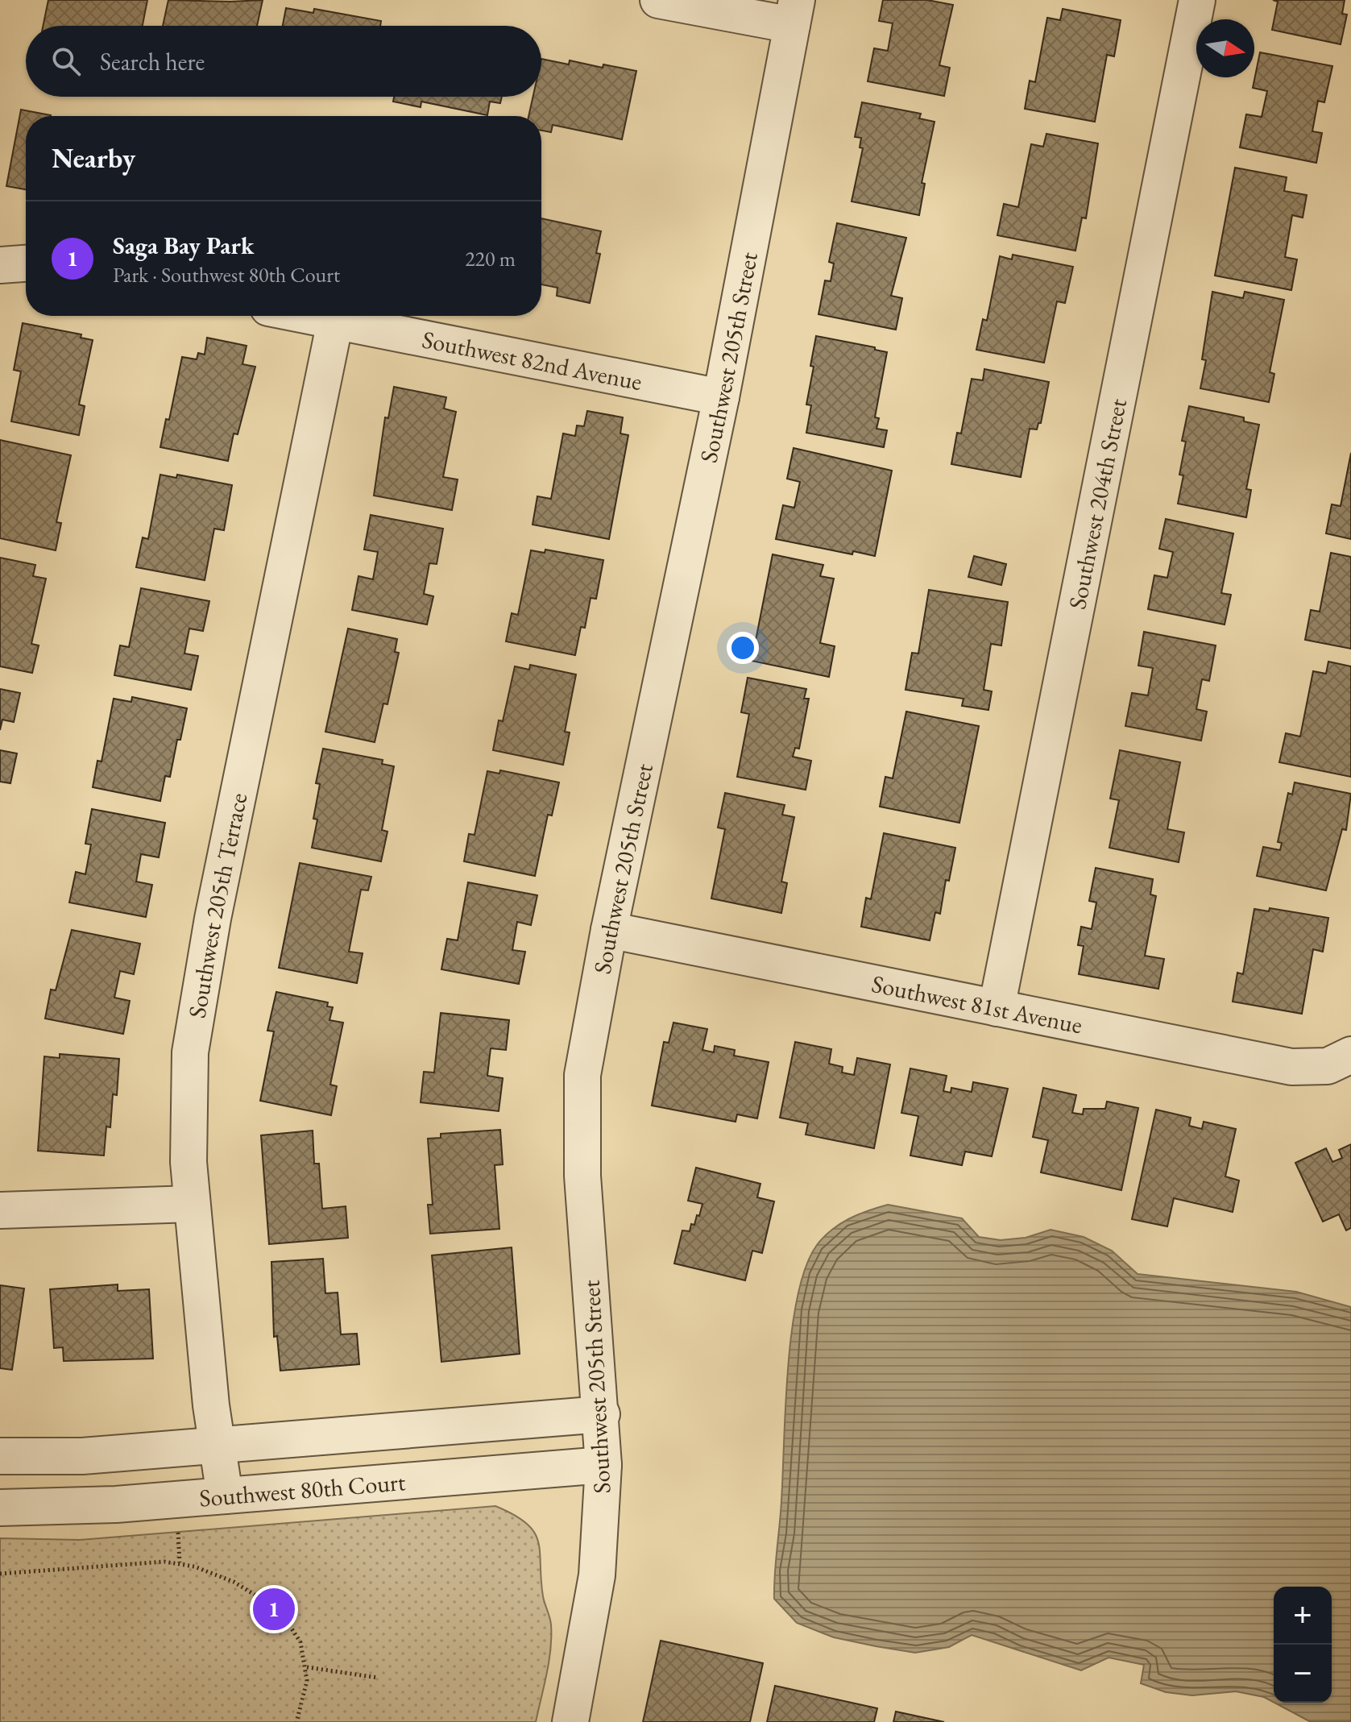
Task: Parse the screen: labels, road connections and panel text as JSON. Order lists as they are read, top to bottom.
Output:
{
  "streets": {
    "street": [
      "Southwest 205th Street",
      "Southwest 82nd Avenue",
      "Southwest 204th Street",
      "Southwest 205th Terrace",
      "Southwest 81st Avenue",
      "Southwest 80th Court"
    ]
  },
  "crossings": [
    ["Southwest 205th Street", "Southwest 82nd Avenue"],
    ["Southwest 205th Street", "Southwest 81st Avenue"],
    ["Southwest 205th Street", "Southwest 80th Court"],
    ["Southwest 82nd Avenue", "Southwest 205th Terrace"],
    ["Southwest 204th Street", "Southwest 81st Avenue"],
    ["Southwest 205th Terrace", "Southwest 80th Court"]
  ],
  "north": "right",
  "page": {
    "search": "Search here",
    "heading": "Nearby",
    "list": [
      {
        "mark": "1",
        "name": "Saga Bay Park",
        "note": "Park · Southwest 80th Court",
        "value": "220 m"
      }
    ],
    "pins": "1",
    "map_buttons": ["+", "−"]
  }
}
